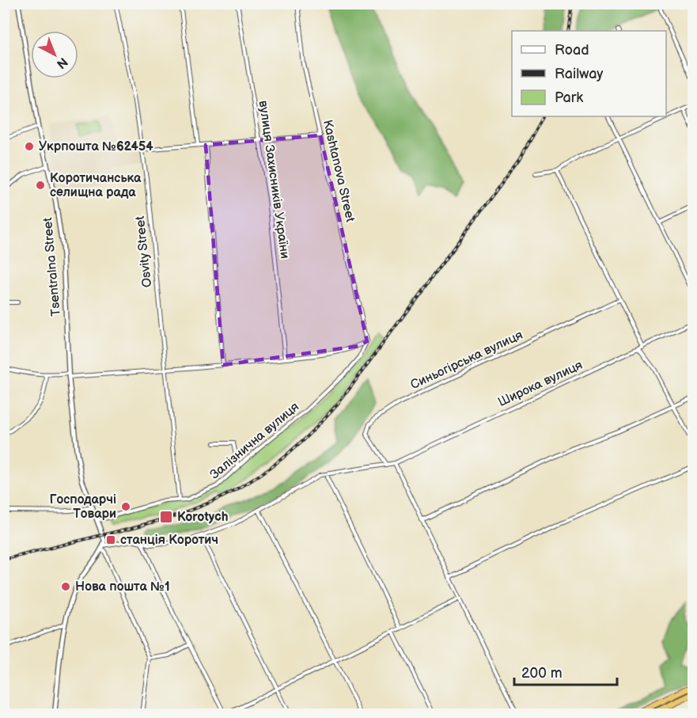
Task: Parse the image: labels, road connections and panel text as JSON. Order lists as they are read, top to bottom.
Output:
{
  "streets": {
    "street": [
      "Kashtanova Street",
      "вулиця Захисників України",
      "Osvity Street",
      "Tsentralna Street",
      "Синьогірська вулиця",
      "Широка вулиця",
      "Залізнична вулиця"
    ]
  },
  "crossings": [
    ["Kashtanova Street", "Залізнична вулиця"],
    ["Osvity Street", "Залізнична вулиця"],
    ["Tsentralna Street", "Широка вулиця"],
    ["Tsentralna Street", "Залізнична вулиця"],
    ["Синьогірська вулиця", "Широка вулиця"]
  ],
  "places": {
    "other": [
      "Укрпошта №62454",
      "Коротичанська селищна рада",
      "Господарчі Товари",
      "Нова пошта №1"
    ],
    "transit": ["Korotych", "станція Коротич"]
  },
  "legend": ["Road", "Railway", "Park"],
  "scale_bar": "200 m",
  "north": "bottom right"
}
